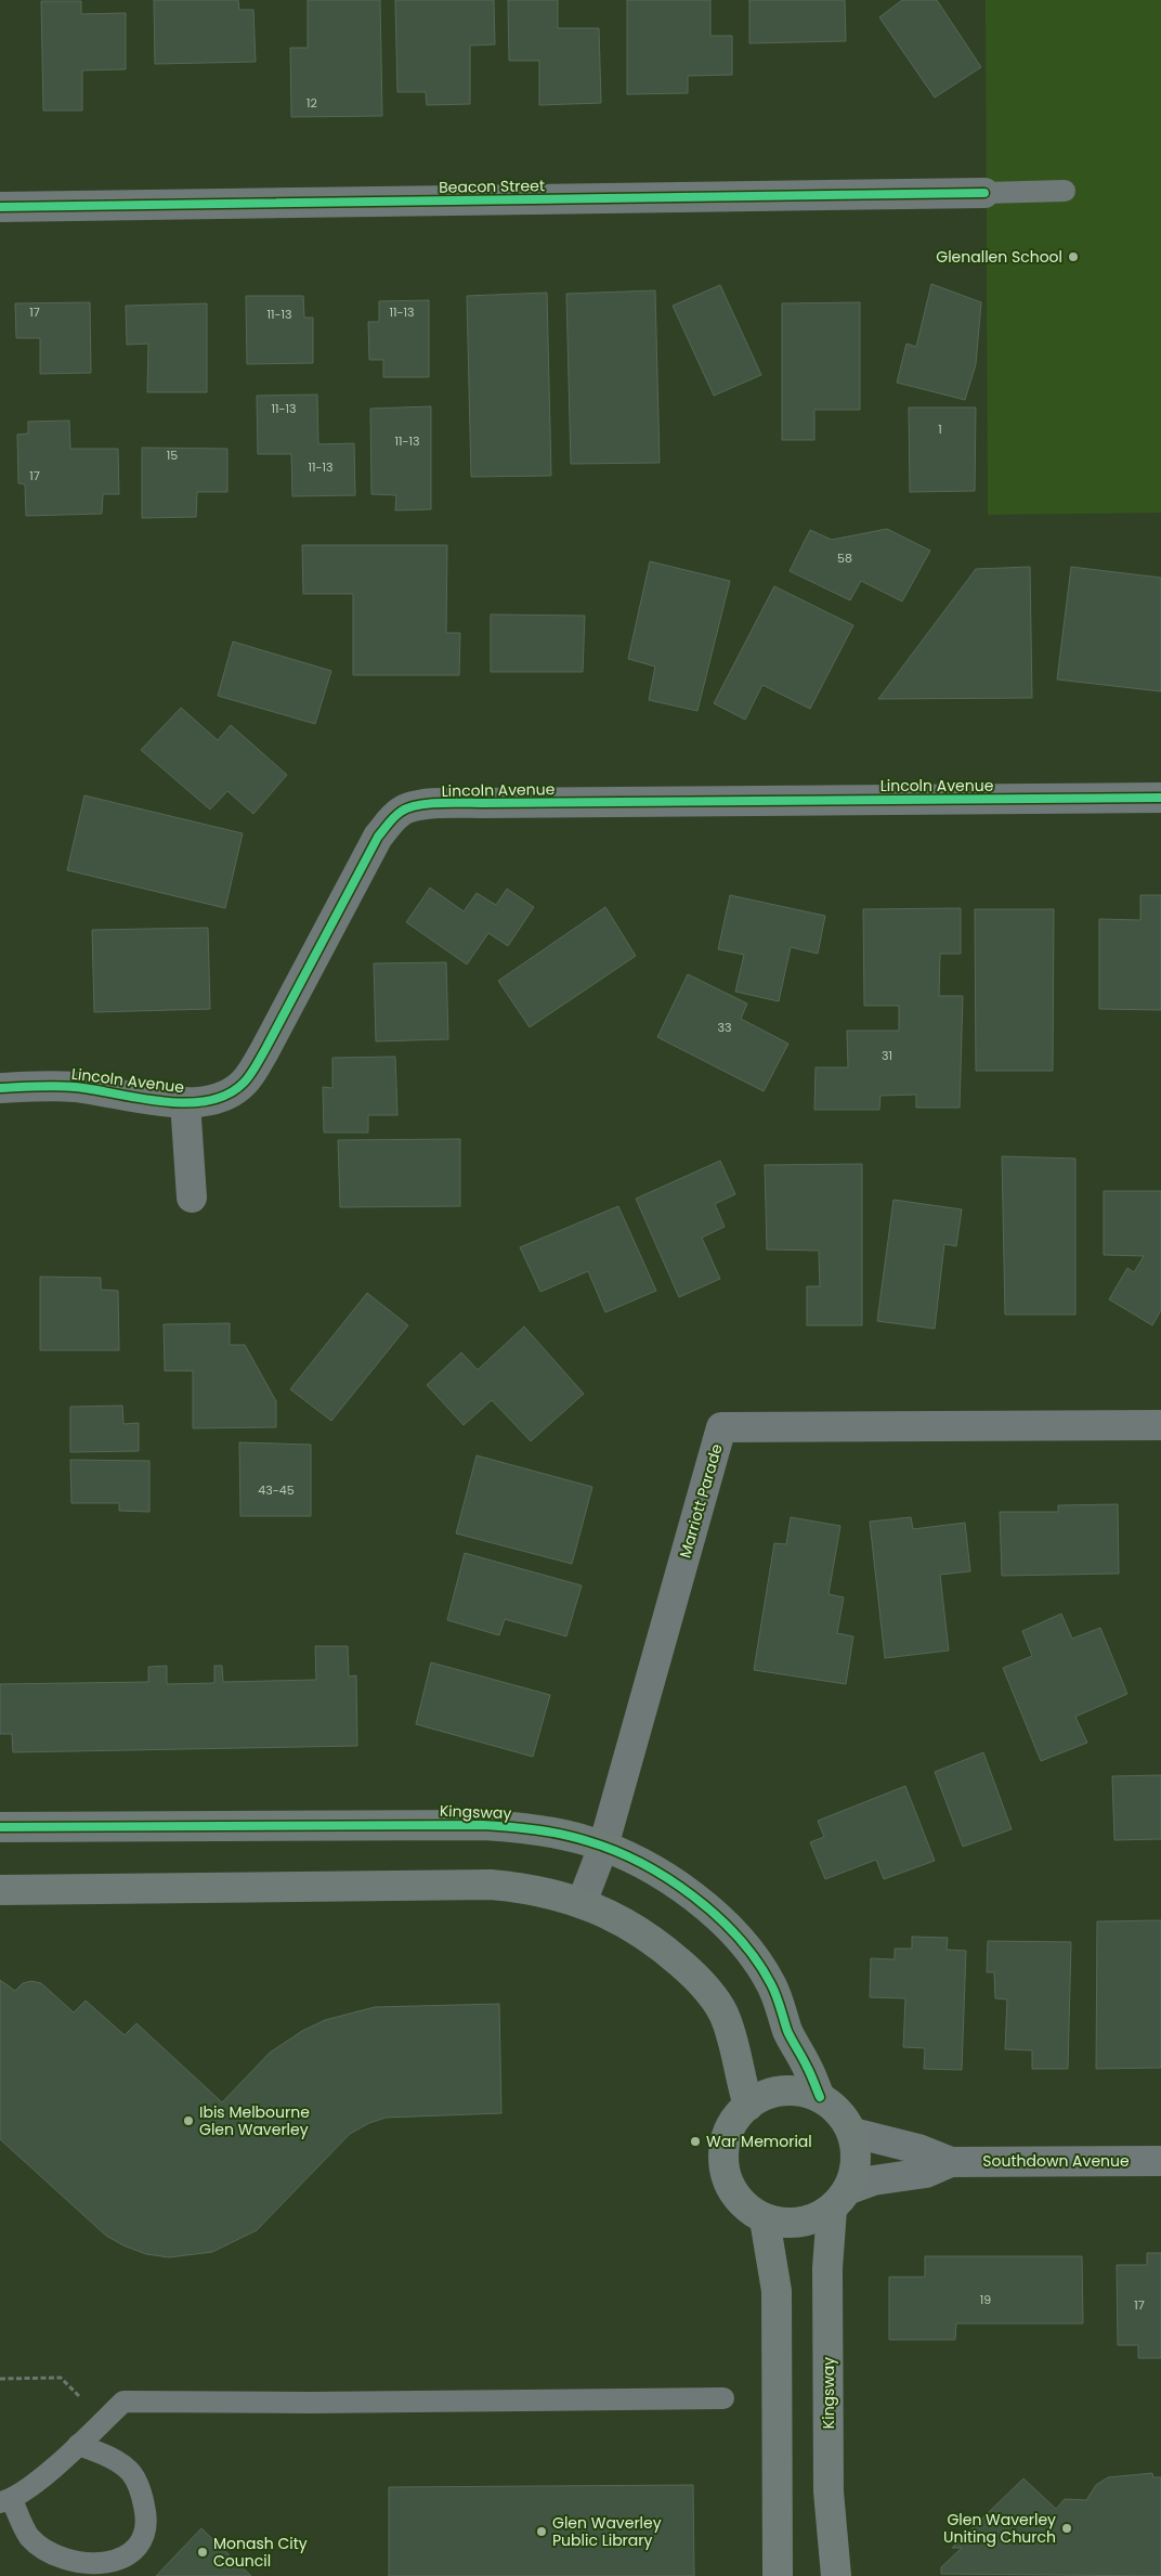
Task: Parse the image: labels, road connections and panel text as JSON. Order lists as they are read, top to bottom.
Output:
{
  "streets": {
    "street": [
      "Beacon Street",
      "Lincoln Avenue",
      "Marriott Parade",
      "Kingsway",
      "Southdown Avenue"
    ]
  },
  "crossings": [
    ["Marriott Parade", "Kingsway"],
    ["Kingsway", "Southdown Avenue"]
  ],
  "places": [
    "Glenallen School",
    "Ibis Melbourne Glen Waverley",
    "War Memorial",
    "Glen Waverley Uniting Church",
    "Glen Waverley Public Library",
    "Monash City Council"
  ],
  "house_numbers": [
    "12",
    "17",
    "11-13",
    "11-13",
    "11-13",
    "1",
    "11-13",
    "15",
    "11-13",
    "17",
    "58",
    "33",
    "31",
    "43-45",
    "19",
    "17"
  ]
}
